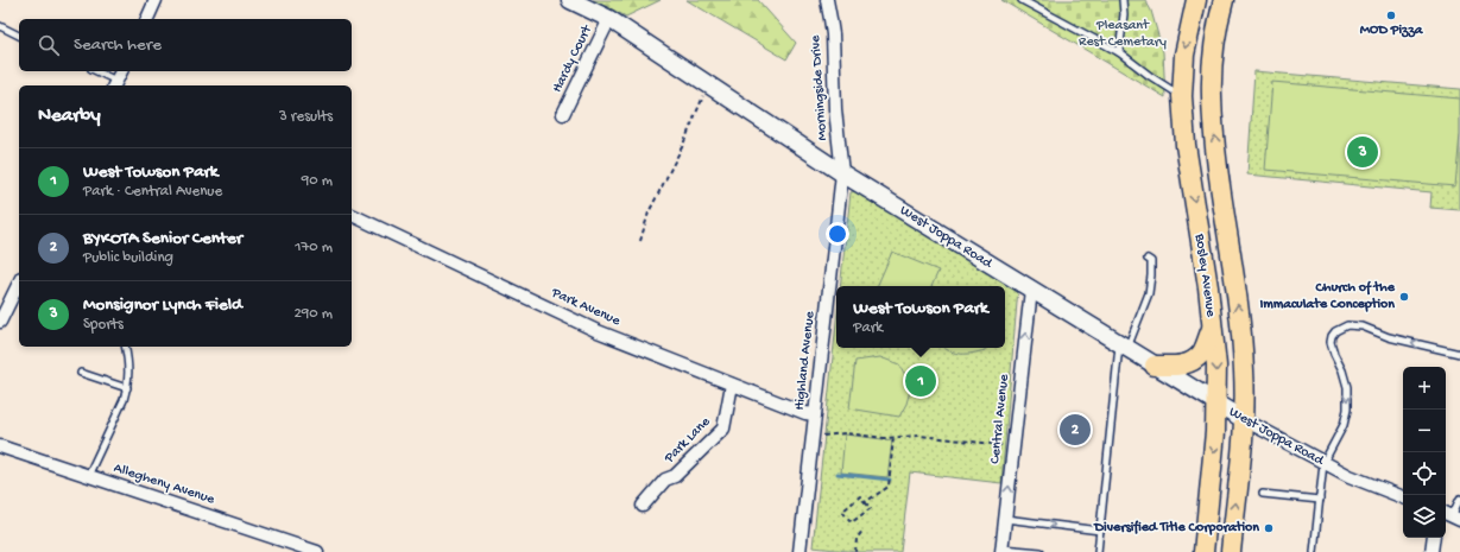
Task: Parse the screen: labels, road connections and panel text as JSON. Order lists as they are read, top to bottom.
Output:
{
  "streets": {
    "main road": ["Bosley Avenue"],
    "street": [
      "Hardy Court",
      "Morningside Drive",
      "West Joppa Road",
      "Park Avenue",
      "Highland Avenue",
      "Central Avenue",
      "Park Lane",
      "Allegheny Avenue"
    ]
  },
  "crossings": [
    ["Hardy Court", "West Joppa Road"],
    ["Morningside Drive", "West Joppa Road"],
    ["Morningside Drive", "Highland Avenue"],
    ["West Joppa Road", "Bosley Avenue"],
    ["West Joppa Road", "Highland Avenue"],
    ["West Joppa Road", "Central Avenue"],
    ["Park Avenue", "Highland Avenue"],
    ["Park Avenue", "Park Lane"]
  ],
  "one_way": ["Central Avenue"],
  "parks": ["Pleasant Rest Cemetary"],
  "places": ["MOD Pizza", "Church of the Immaculate Conception", "Diversified Title Corporation"],
  "page": {
    "search": "Search here",
    "heading": ["Nearby", "3 results"],
    "pins": ["3", "1", "2"],
    "list": [
      {
        "mark": "1",
        "name": "West Towson Park",
        "note": "Park · Central Avenue",
        "value": "90 m"
      },
      {
        "mark": "2",
        "name": "BYKOTA Senior Center",
        "note": "Public building",
        "value": "170 m"
      },
      {
        "mark": "3",
        "name": "Monsignor Lynch Field",
        "note": "Sports",
        "value": "290 m"
      }
    ],
    "popup": ["West Towson Park", "Park"],
    "map_buttons": ["+", "−"]
  }
}
